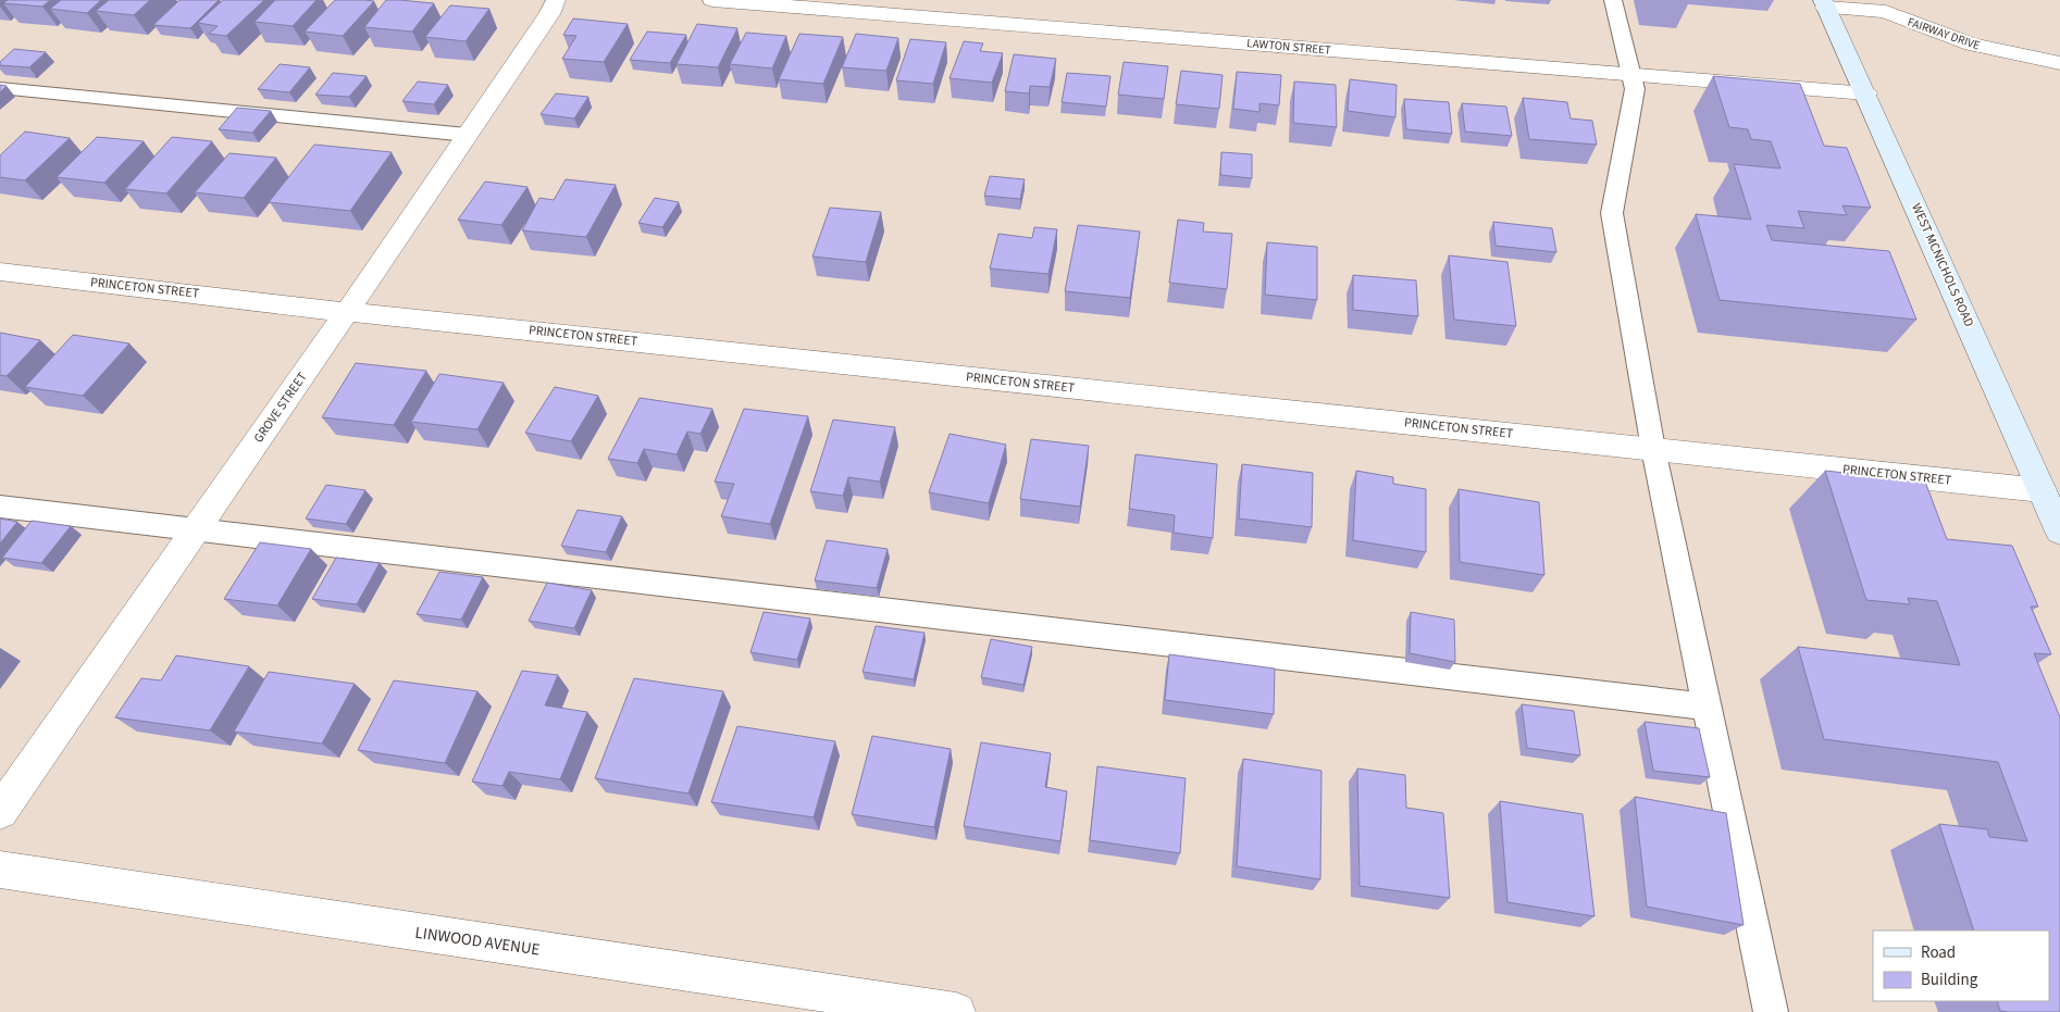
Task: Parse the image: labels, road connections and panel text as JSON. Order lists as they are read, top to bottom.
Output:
{
  "streets": {
    "main road": ["WEST MCNICHOLS ROAD"],
    "street": [
      "FAIRWAY DRIVE",
      "LAWTON STREET",
      "PRINCETON STREET",
      "GROVE STREET",
      "LINWOOD AVENUE"
    ]
  },
  "crossings": [
    ["FAIRWAY DRIVE", "WEST MCNICHOLS ROAD"],
    ["LAWTON STREET", "WEST MCNICHOLS ROAD"],
    ["WEST MCNICHOLS ROAD", "PRINCETON STREET"],
    ["PRINCETON STREET", "GROVE STREET"]
  ],
  "legend": ["Road", "Building"]
}
